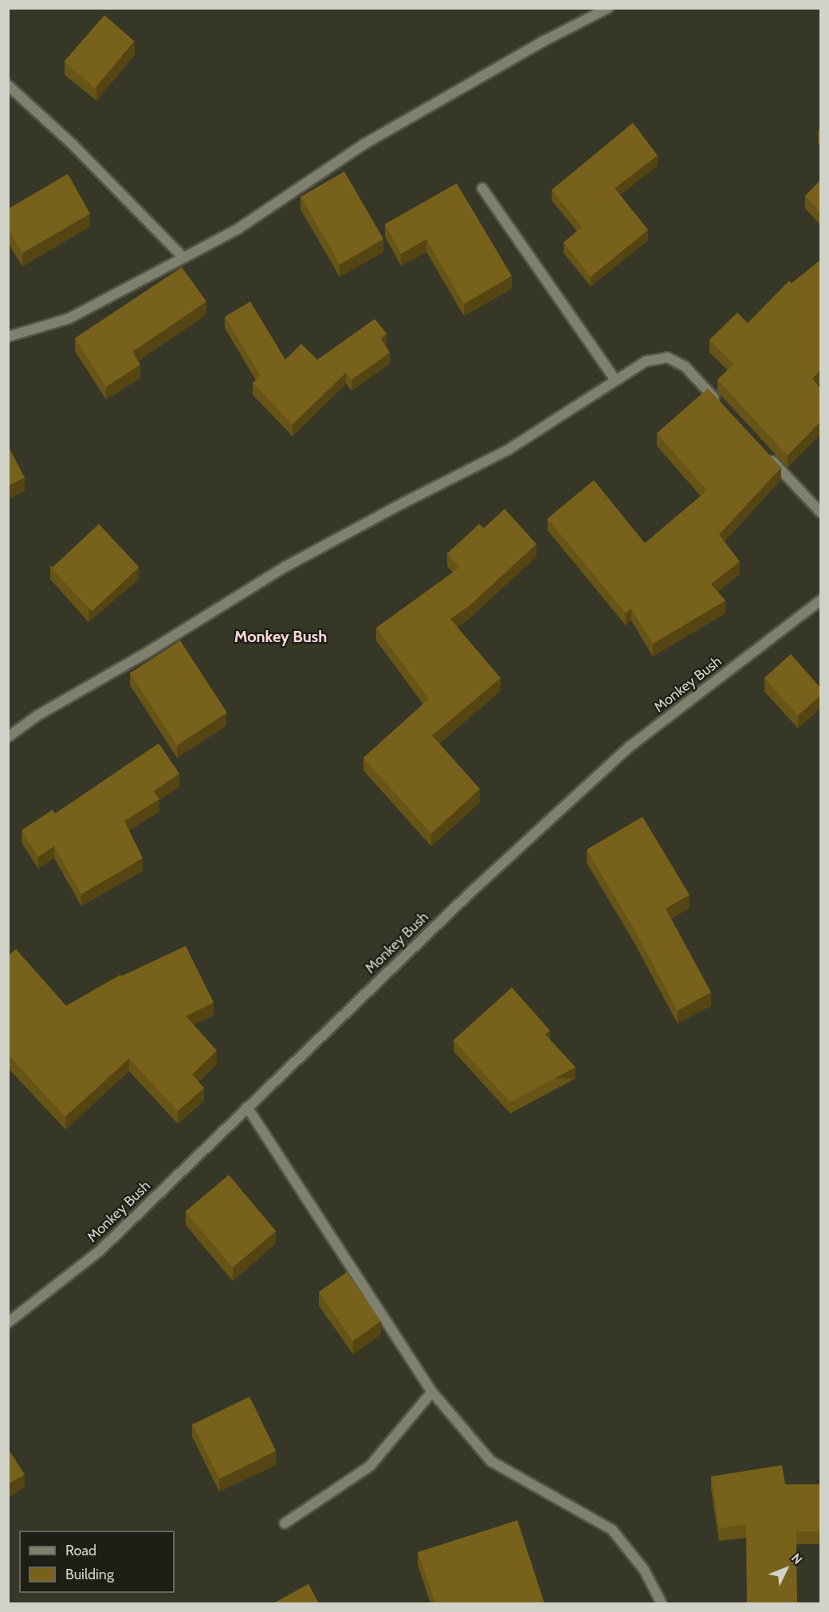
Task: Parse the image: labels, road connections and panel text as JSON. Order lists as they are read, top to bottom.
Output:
{
  "streets": {
    "street": ["Monkey Bush"]
  },
  "districts": ["Monkey Bush"],
  "legend": ["Road", "Building"],
  "north": "top right"
}
